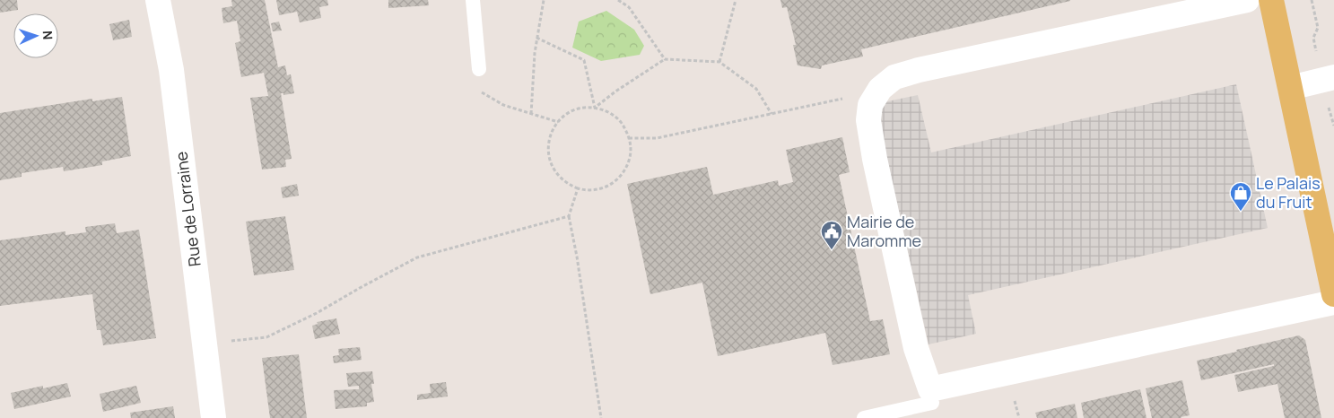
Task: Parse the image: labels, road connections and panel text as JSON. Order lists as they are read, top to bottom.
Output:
{
  "streets": {
    "street": ["Rue de Lorraine"]
  },
  "places": {
    "shop": ["Le Palais du Fruit"],
    "public building": ["Mairie de Maromme"]
  },
  "north": "right"
}
